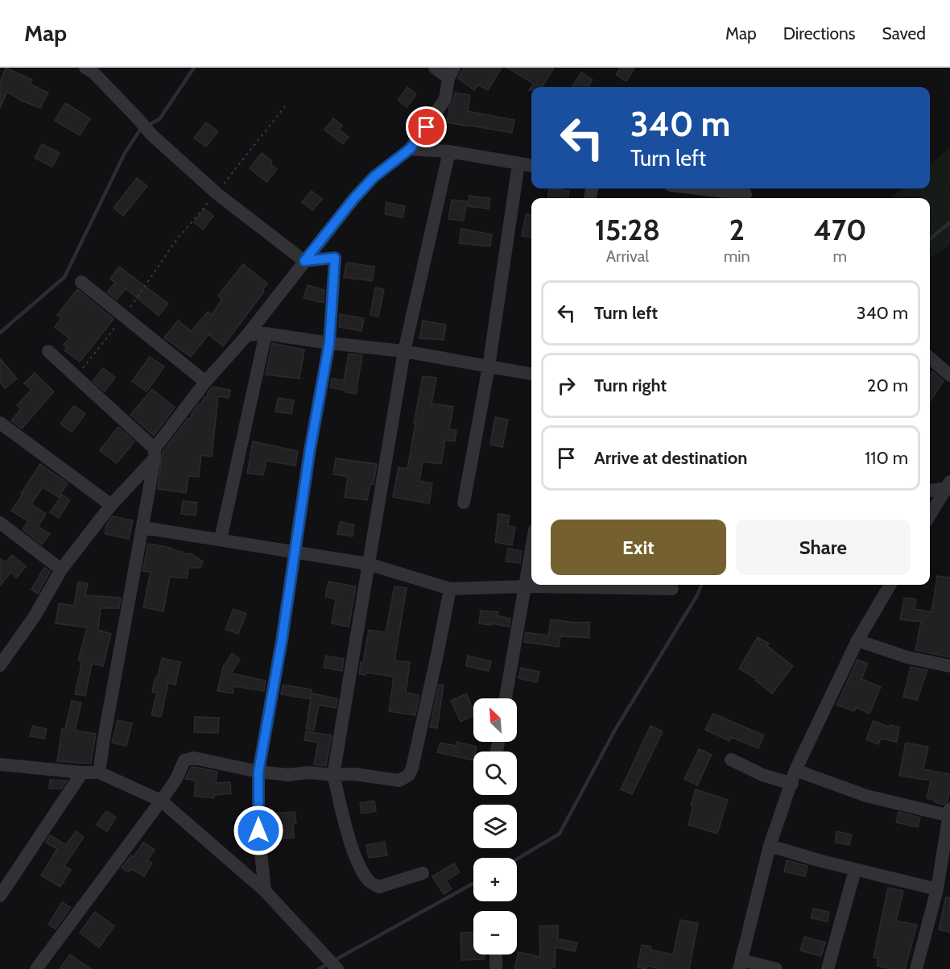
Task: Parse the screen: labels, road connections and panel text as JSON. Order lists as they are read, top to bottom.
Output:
{
  "north": "top left",
  "page": {
    "header": "Map",
    "nav": ["Map", "Directions", "Saved"],
    "turn": ["340 m", "Turn left"],
    "eta": [
      "15:28",
      "Arrival",
      "2",
      "min",
      "470",
      "m"
    ],
    "list": [
      {
        "name": "Turn left",
        "value": "340 m"
      },
      {
        "name": "Turn right",
        "value": "20 m"
      },
      {
        "name": "Arrive at destination",
        "value": "110 m"
      }
    ],
    "buttons": ["Exit", "Share"],
    "map_buttons": ["+", "−"]
  }
}
